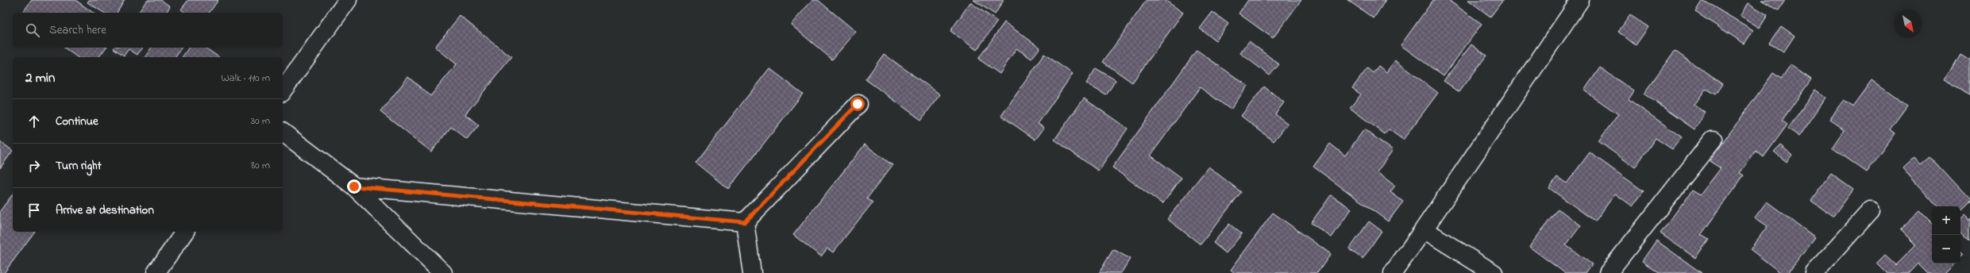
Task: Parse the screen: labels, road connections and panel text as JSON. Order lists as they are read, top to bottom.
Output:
{
  "north": "bottom right",
  "page": {
    "search": "Search here",
    "heading": ["2 min", "Walk · 110 m"],
    "list": [
      ["Continue", "30 m"],
      ["Turn right", "80 m"],
      "Arrive at destination"
    ],
    "map_buttons": ["+", "−"]
  }
}
